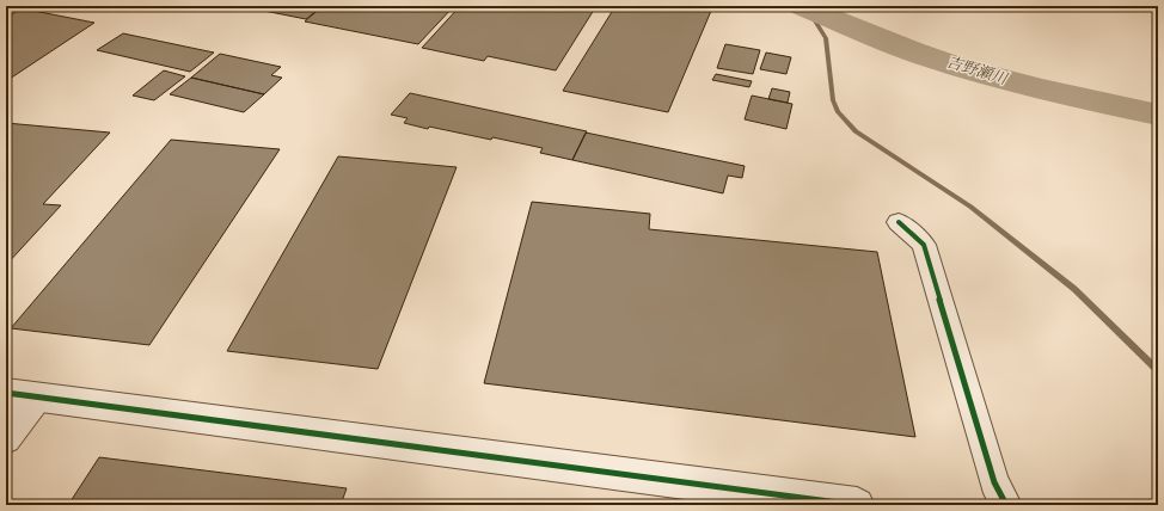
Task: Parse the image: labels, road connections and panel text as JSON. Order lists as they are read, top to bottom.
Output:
{
  "water": ["吉野瀬川"]
}
